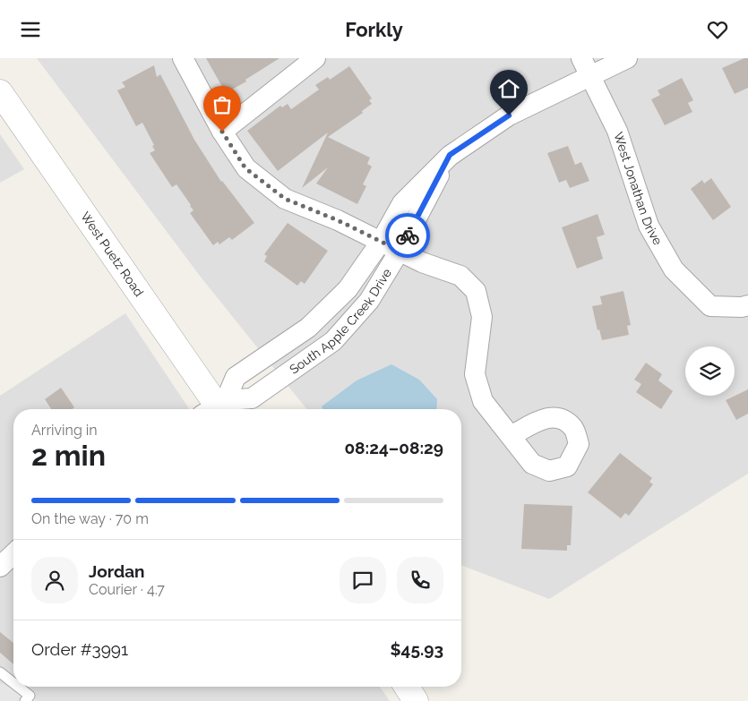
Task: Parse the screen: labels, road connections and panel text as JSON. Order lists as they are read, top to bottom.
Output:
{
  "streets": {
    "street": ["West Jonathan Drive", "West Puetz Road", "South Apple Creek Drive"]
  },
  "crossings": [
    ["West Jonathan Drive", "South Apple Creek Drive"],
    ["West Puetz Road", "South Apple Creek Drive"]
  ],
  "page": {
    "header": "Forkly",
    "heading": ["2 min", "Arriving in", "08:24–08:29"],
    "panel": [
      "Jordan",
      "Courier · 4.7",
      "Order #3991",
      "$45.93"
    ],
    "bar": "On the way · 70 m"
  }
}
